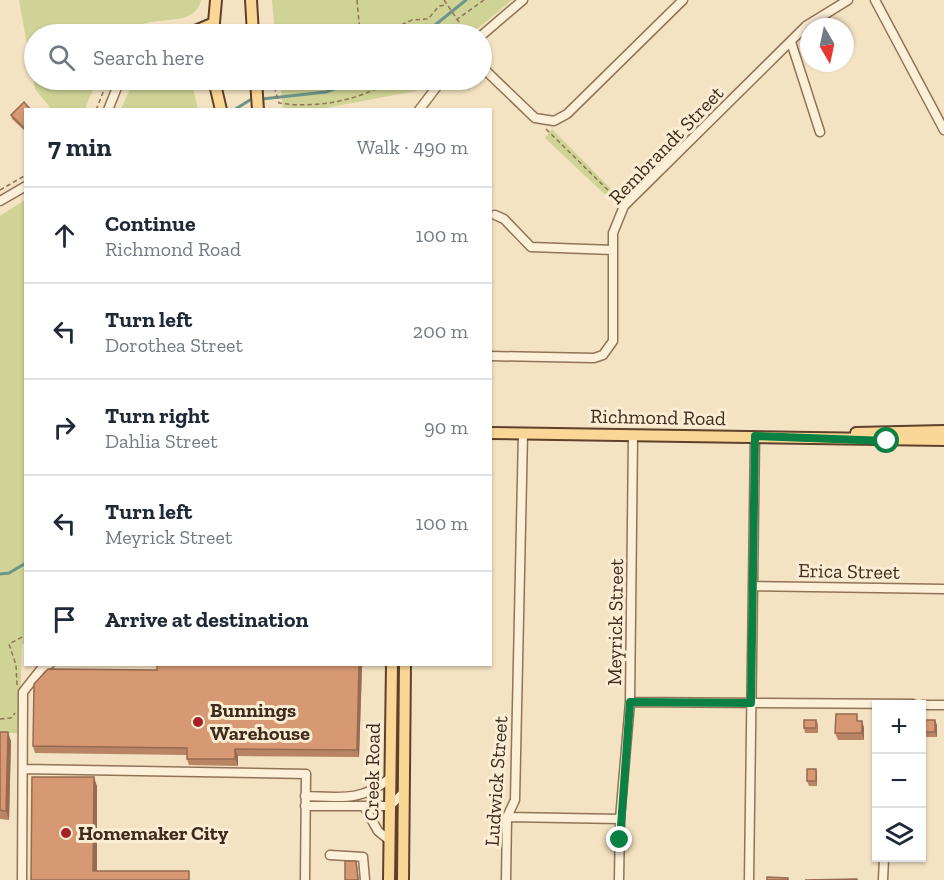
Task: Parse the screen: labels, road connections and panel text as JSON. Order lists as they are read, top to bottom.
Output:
{
  "streets": {
    "main road": ["Richmond Road", "Creek Road"],
    "street": [
      "Rembrandt Street",
      "Erica Street",
      "Meyrick Street",
      "Ludwick Street"
    ]
  },
  "crossings": [
    ["Richmond Road", "Meyrick Street"],
    ["Richmond Road", "Ludwick Street"]
  ],
  "places": ["Bunnings Warehouse", "Homemaker City"],
  "north": "bottom",
  "page": {
    "search": "Search here",
    "heading": ["7 min", "Walk · 490 m"],
    "list": [
      ["Continue", "Richmond Road", "100 m"],
      ["Turn left", "Dorothea Street", "200 m"],
      ["Turn right", "Dahlia Street", "90 m"],
      ["Turn left", "Meyrick Street", "100 m"],
      "Arrive at destination"
    ],
    "map_buttons": ["+", "−"]
  }
}
